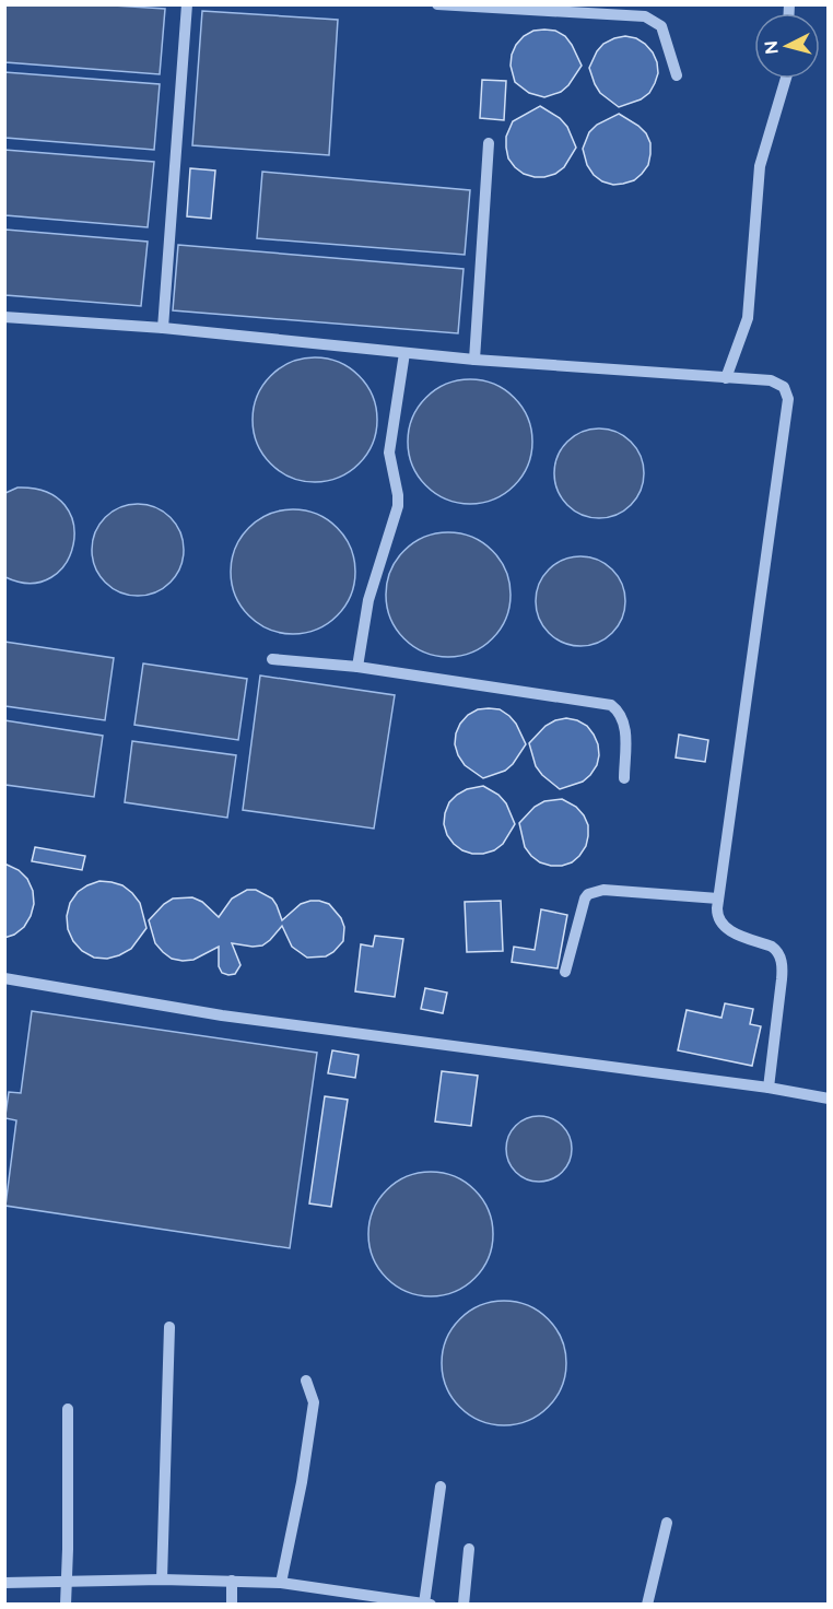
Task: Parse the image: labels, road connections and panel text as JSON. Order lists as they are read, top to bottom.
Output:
{
  "north": "left"
}
